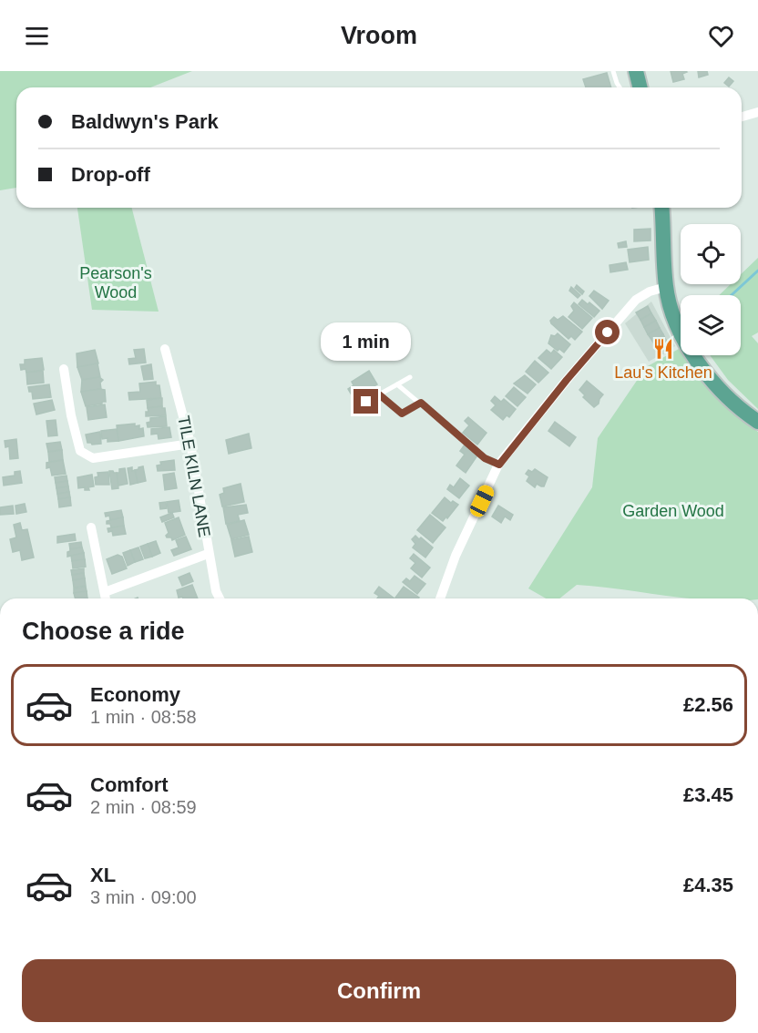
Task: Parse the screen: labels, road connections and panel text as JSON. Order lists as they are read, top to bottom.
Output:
{
  "streets": {
    "street": ["TILE KILN LANE"]
  },
  "parks": ["Pearson's Wood", "Garden Wood"],
  "places": {
    "restaurant": ["Lau's Kitchen"]
  },
  "page": {
    "header": "Vroom",
    "banner": ["Baldwyn's Park", "Drop-off"],
    "bubble": "1 min",
    "heading": "Choose a ride",
    "list": [
      {
        "name": "Economy",
        "note": "1 min · 08:58",
        "value": "£2.56"
      },
      {
        "name": "Comfort",
        "note": "2 min · 08:59",
        "value": "£3.45"
      },
      {
        "name": "XL",
        "note": "3 min · 09:00",
        "value": "£4.35"
      }
    ],
    "buttons": "Confirm"
  }
}
